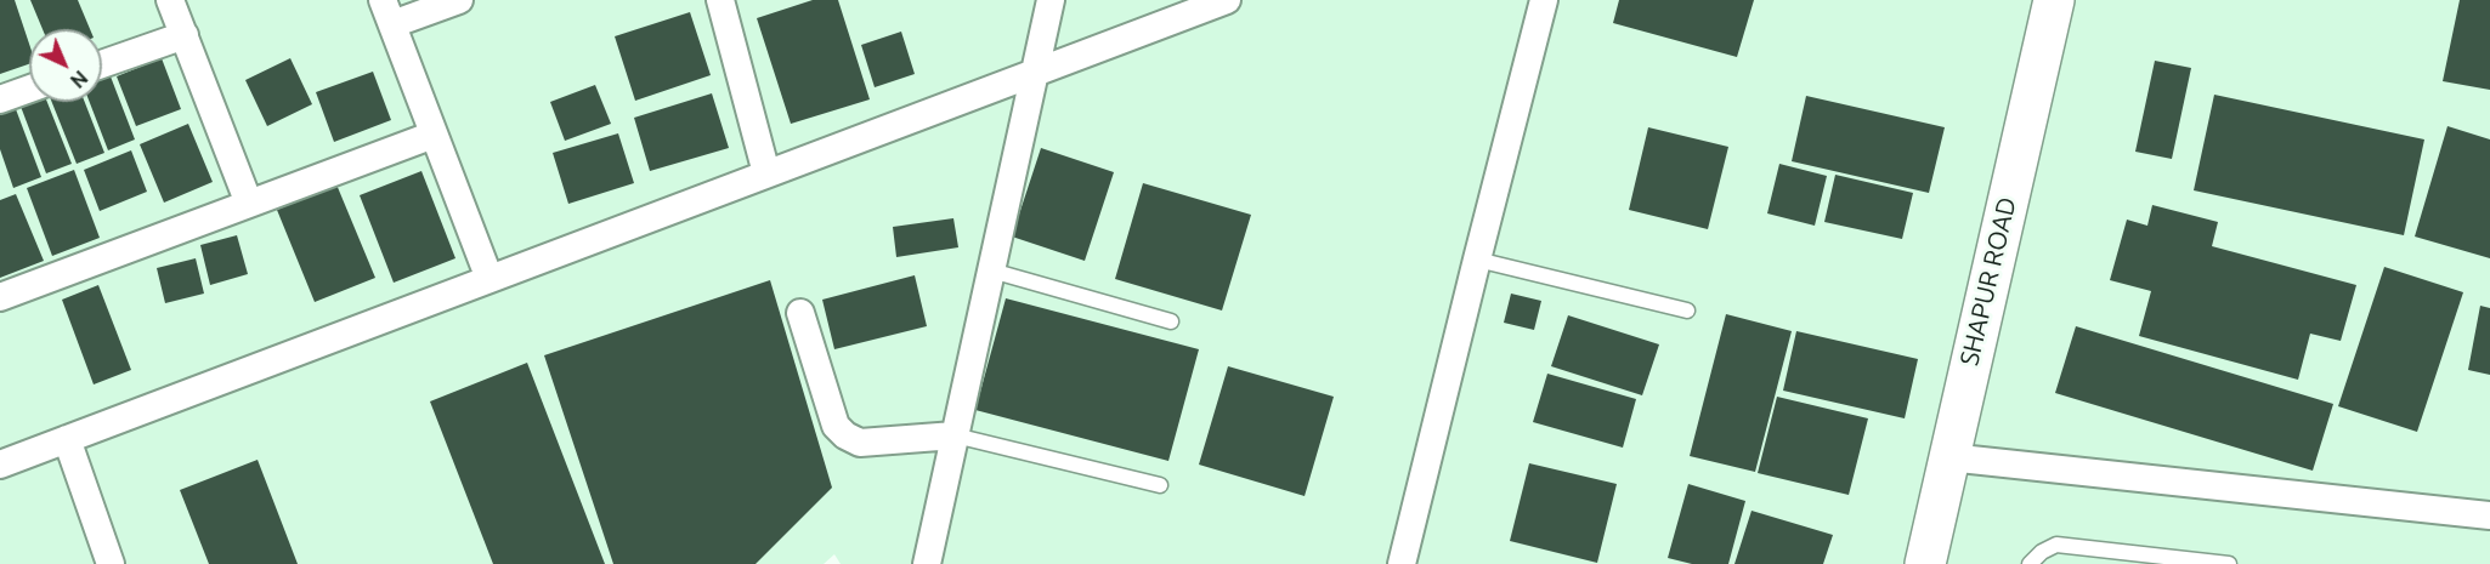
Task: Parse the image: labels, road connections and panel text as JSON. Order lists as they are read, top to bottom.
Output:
{
  "streets": {
    "street": ["SHAPUR ROAD"]
  },
  "north": "bottom right"
}
